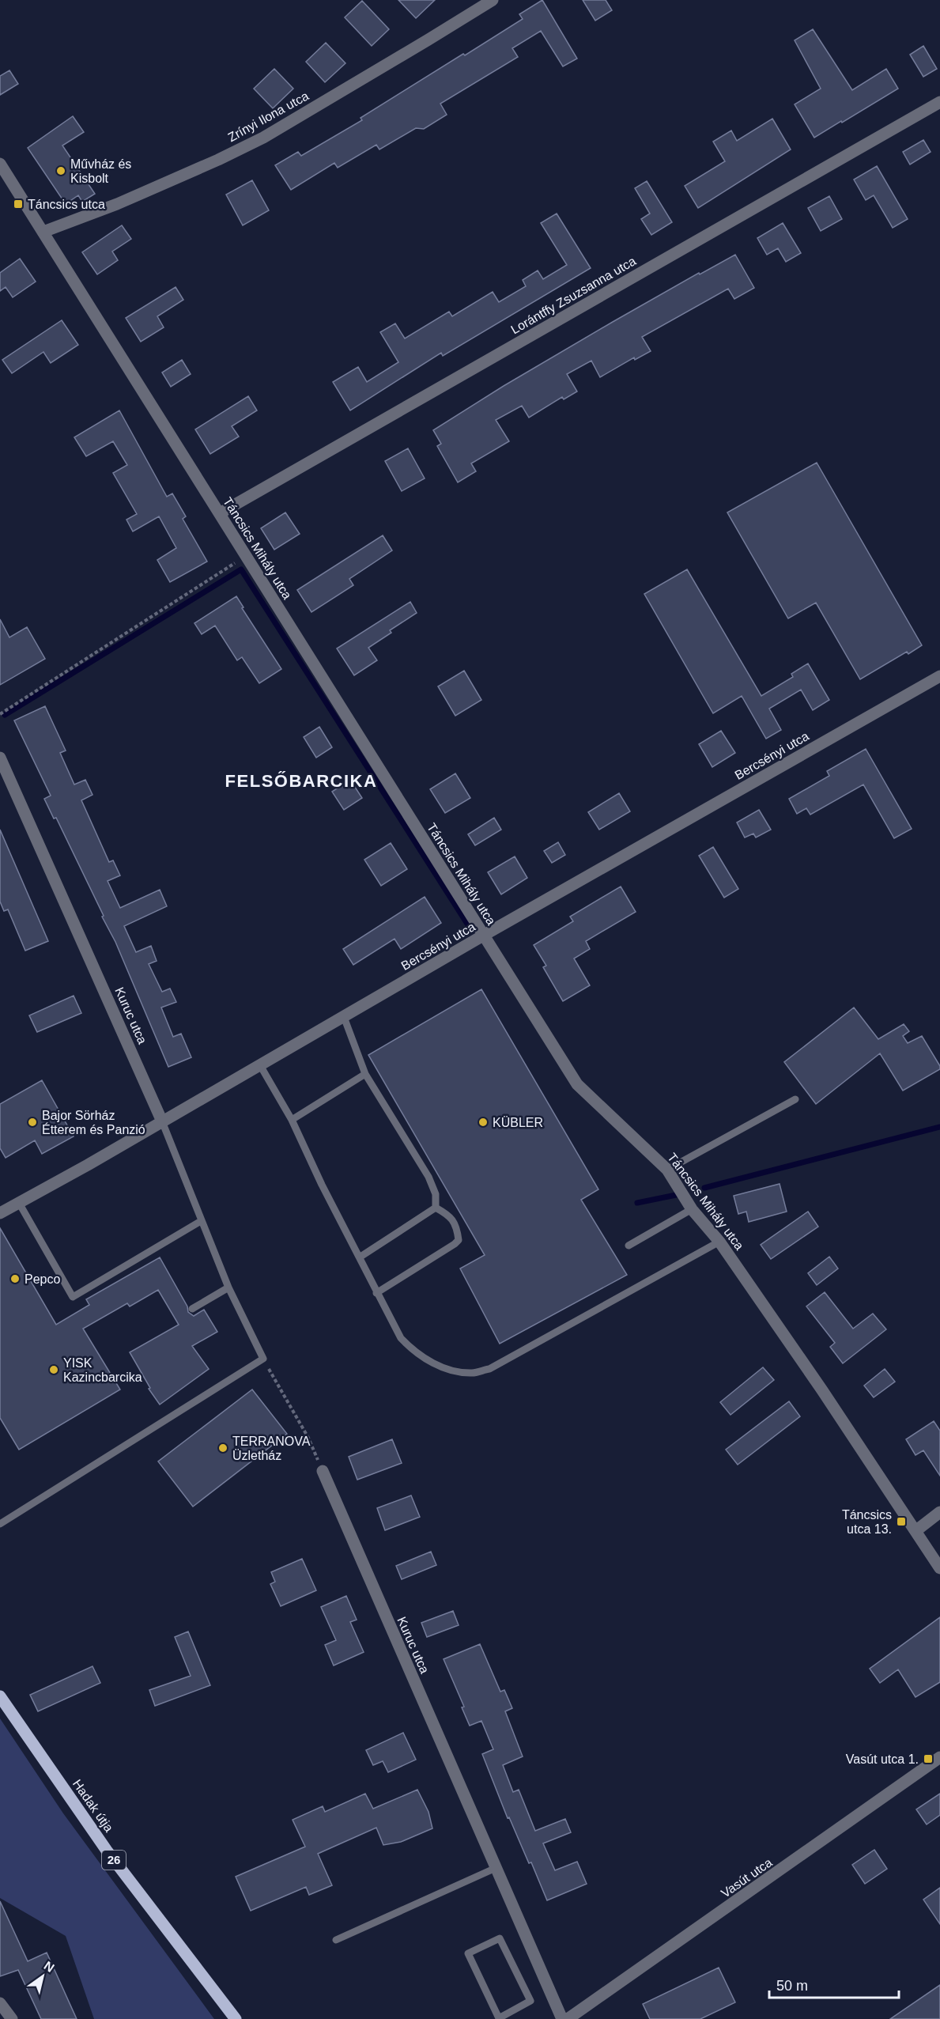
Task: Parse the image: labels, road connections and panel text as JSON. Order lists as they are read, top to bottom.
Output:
{
  "streets": {
    "main road": ["Hadak útja", "26"],
    "street": [
      "Zrínyi Ilona utca",
      "Lorántffy Zsuzsanna utca",
      "Táncsics Mihály utca",
      "Bercsényi utca",
      "Kuruc utca",
      "Vasút utca"
    ]
  },
  "crossings": [
    ["Zrínyi Ilona utca", "Táncsics Mihály utca"],
    ["Lorántffy Zsuzsanna utca", "Táncsics Mihály utca"],
    ["Táncsics Mihály utca", "Bercsényi utca"],
    ["Bercsényi utca", "Kuruc utca"]
  ],
  "districts": ["FELSŐBARCIKA"],
  "places": {
    "other": [
      "Művház és Kisbolt",
      "Bajor Sörház Étterem és Panzió",
      "KÜBLER",
      "Pepco",
      "YISK Kazincbarcika",
      "TERRANOVA Üzletház"
    ],
    "transit": ["Táncsics utca", "Táncsics utca 13.", "Vasút utca 1."]
  },
  "scale_bar": "50 m",
  "north": "top right"
}
